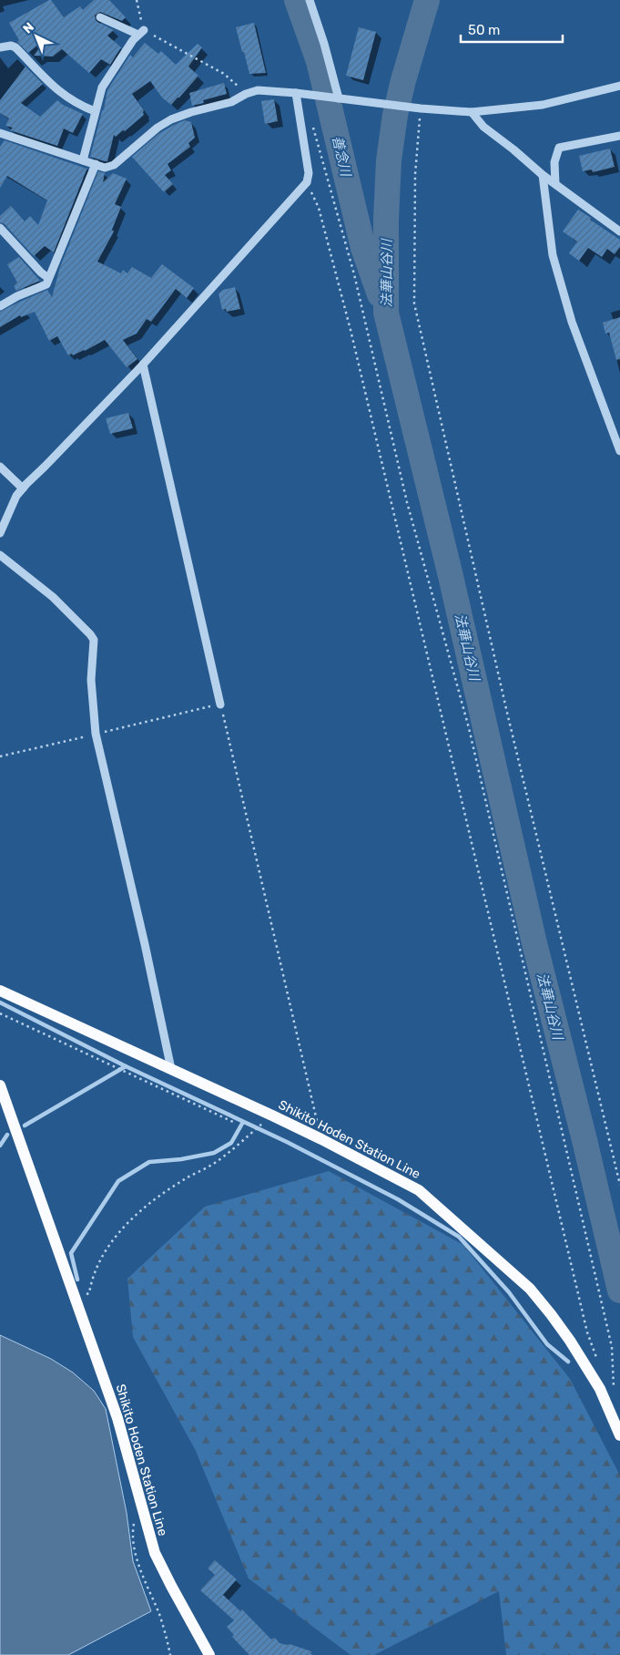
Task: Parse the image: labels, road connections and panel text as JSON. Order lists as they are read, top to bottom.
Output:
{
  "streets": {
    "main road": ["Shikito Hoden Station Line"]
  },
  "water": ["善念川", "法華山谷川"],
  "scale_bar": "50 m",
  "north": "top left"
}
